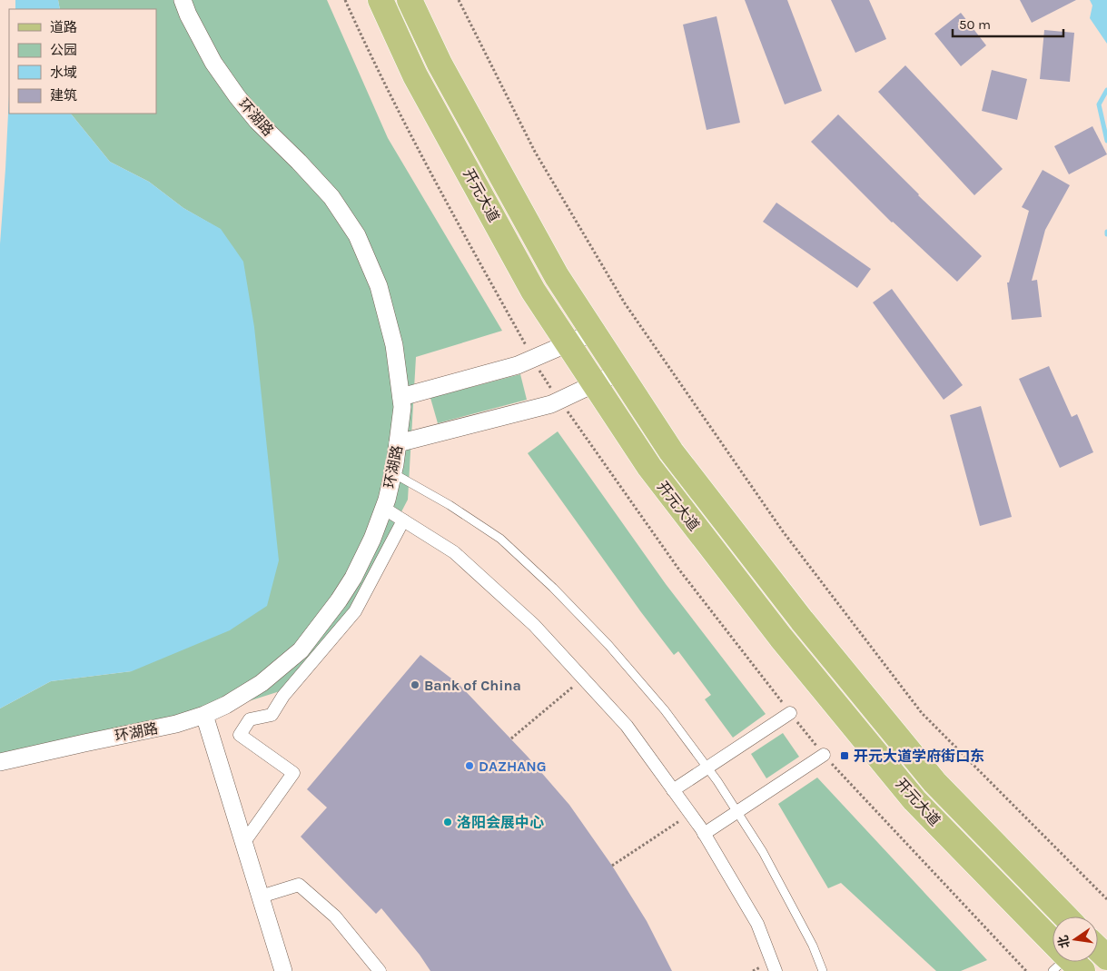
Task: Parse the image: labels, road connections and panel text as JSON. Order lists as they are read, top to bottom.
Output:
{
  "streets": {
    "main road": ["开元大道"],
    "street": ["环湖路"]
  },
  "places": {
    "other": ["Bank of China", "DAZHANG", "洛阳会展中心"],
    "transit": ["开元大道学府街口东"]
  },
  "legend": [
    "道路",
    "公园",
    "水域",
    "建筑"
  ],
  "scale_bar": "50 m",
  "north": "left"
}
